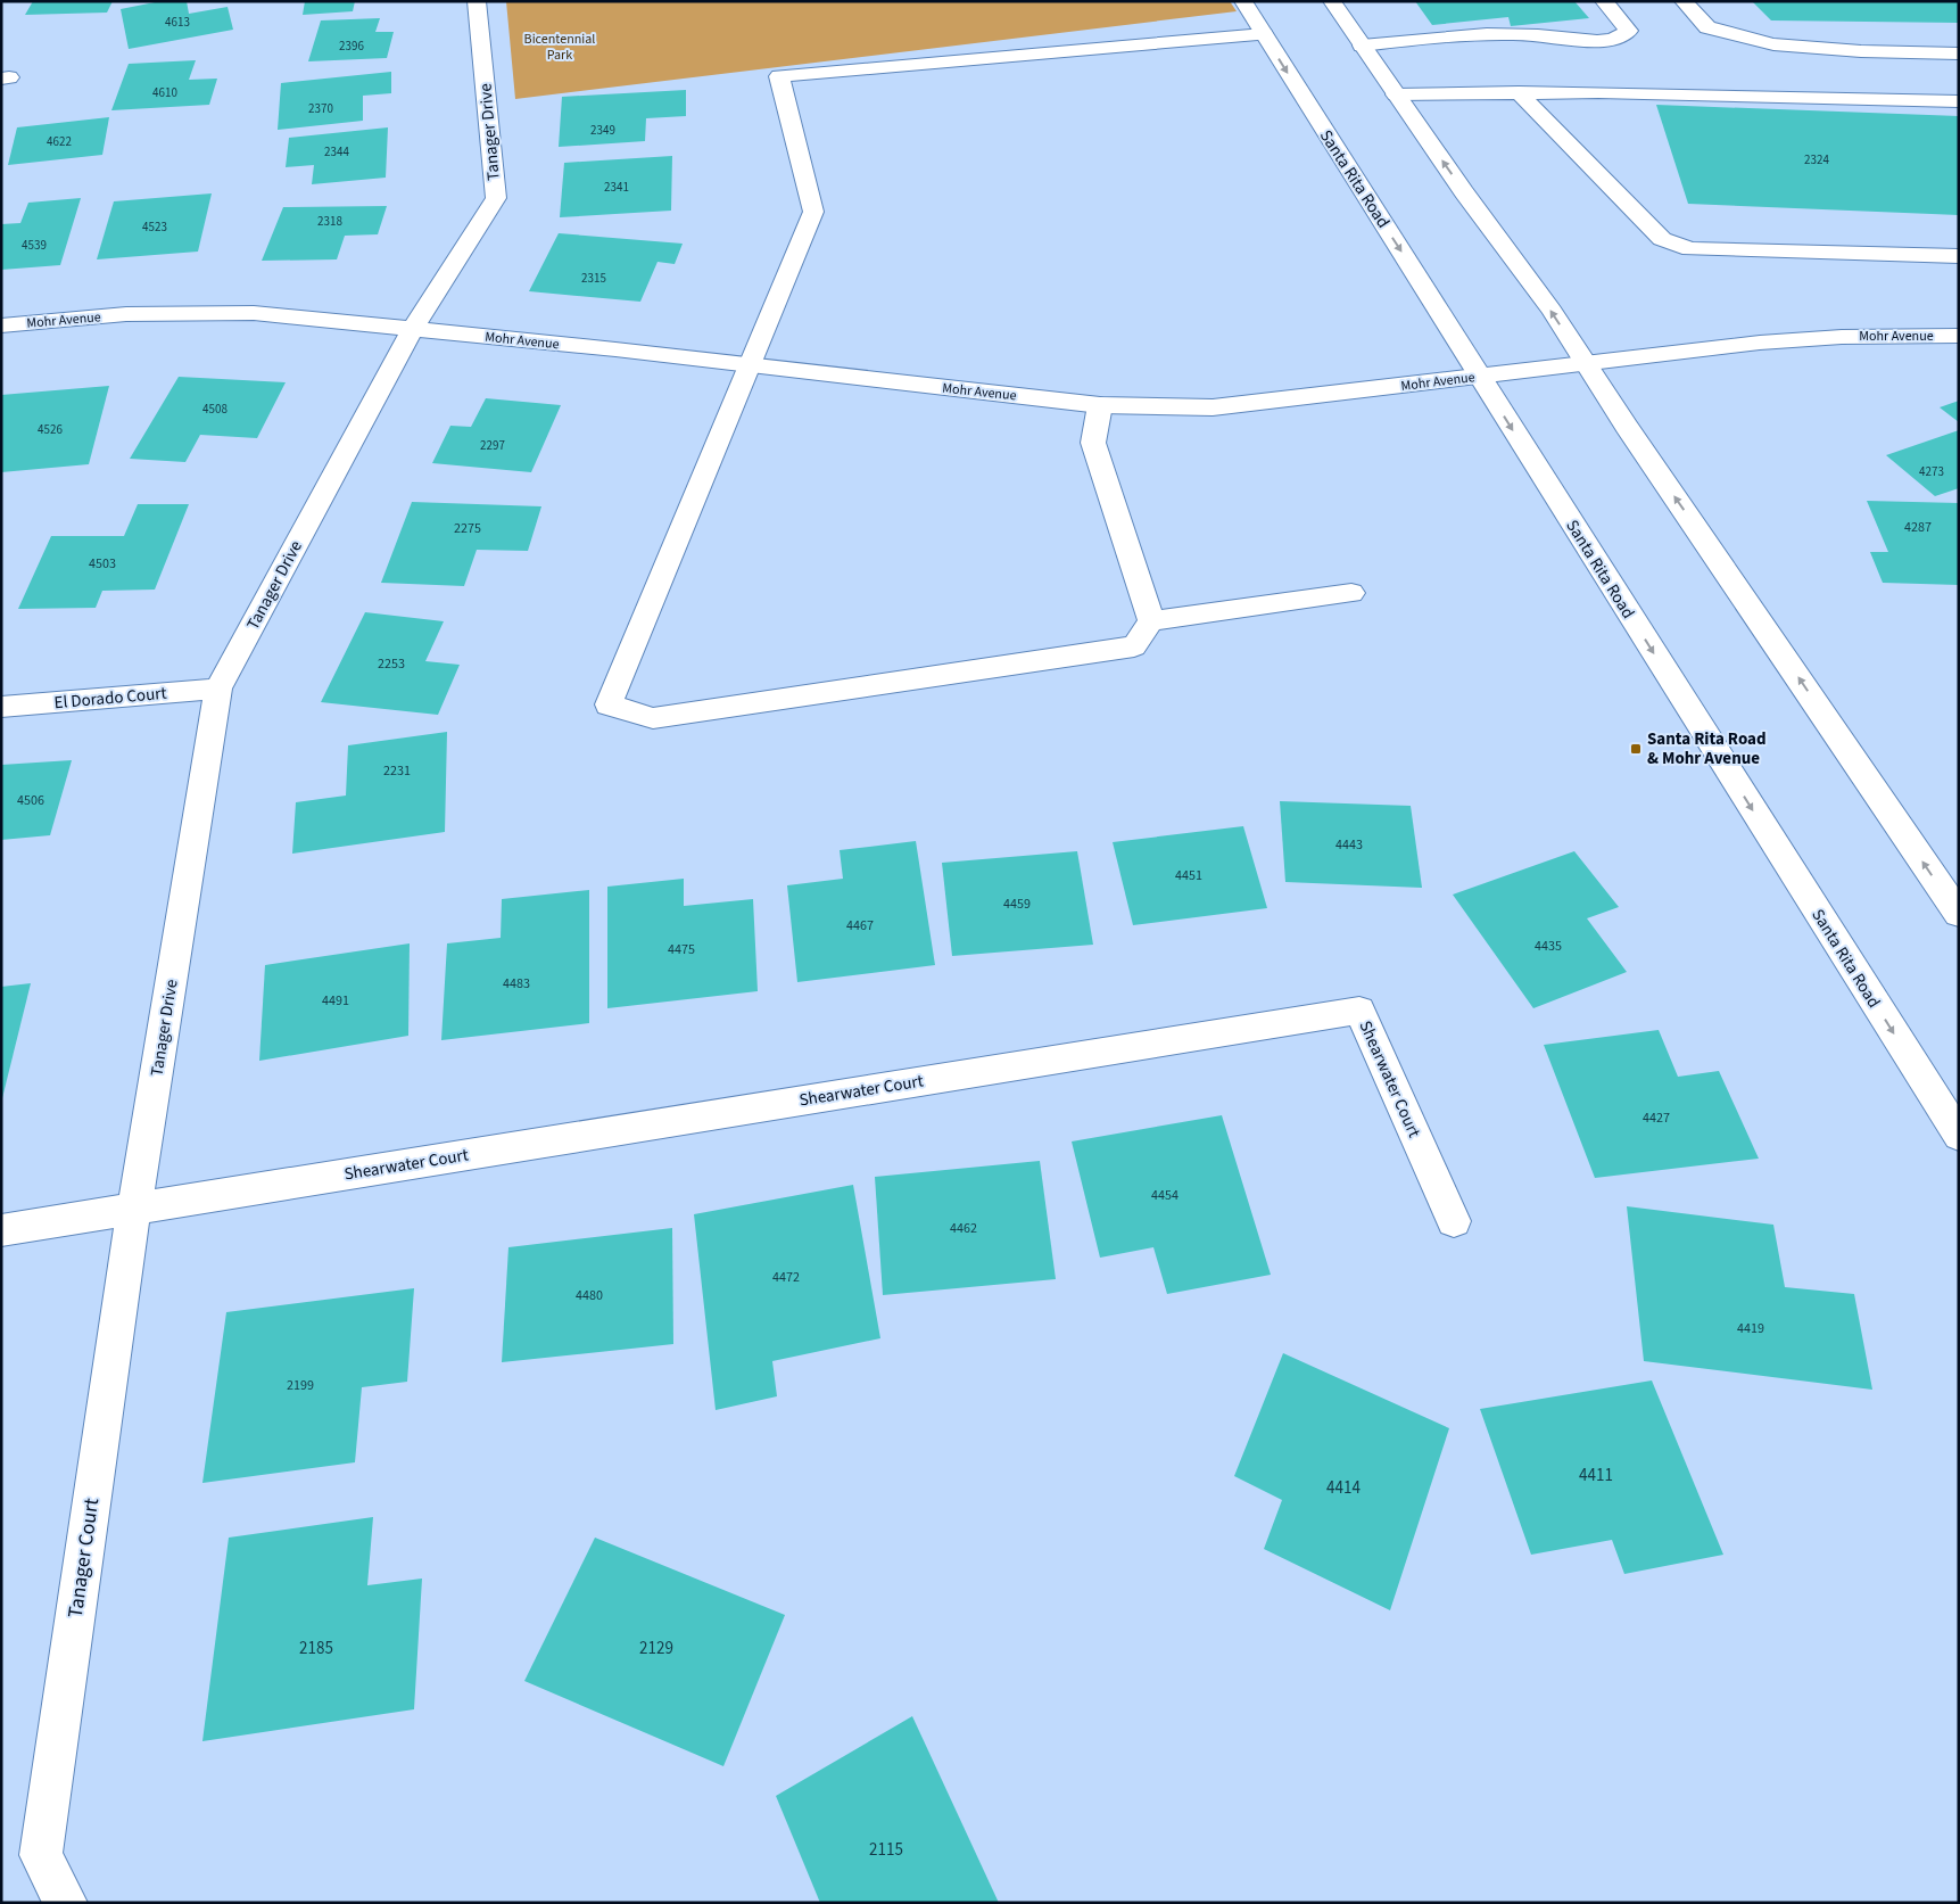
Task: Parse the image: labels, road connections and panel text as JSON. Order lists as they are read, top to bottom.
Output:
{
  "streets": {
    "street": [
      "Tanager Drive",
      "Santa Rita Road",
      "Mohr Avenue",
      "El Dorado Court",
      "Shearwater Court",
      "Tanager Court"
    ]
  },
  "crossings": [
    ["Tanager Drive", "Mohr Avenue"],
    ["Tanager Drive", "El Dorado Court"],
    ["Tanager Drive", "Shearwater Court"],
    ["Tanager Drive", "Tanager Court"],
    ["Santa Rita Road", "Mohr Avenue"],
    ["Shearwater Court", "Tanager Court"]
  ],
  "parks": ["Bicentennial Park"],
  "places": {
    "transit": ["Santa Rita Road & Mohr Avenue"]
  },
  "house_numbers": [
    "4613",
    "2396",
    "4610",
    "2370",
    "2349",
    "4622",
    "2344",
    "2324",
    "2341",
    "2318",
    "4523",
    "4539",
    "2315",
    "4508",
    "4526",
    "2297",
    "4273",
    "4287",
    "2275",
    "4503",
    "2253",
    "2231",
    "4506",
    "4443",
    "4451",
    "4459",
    "4467",
    "4435",
    "4475",
    "4483",
    "4491",
    "4427",
    "4454",
    "4462",
    "4472",
    "4480",
    "4419",
    "2199",
    "4411",
    "4414",
    "2185",
    "2129",
    "2115"
  ]
}
